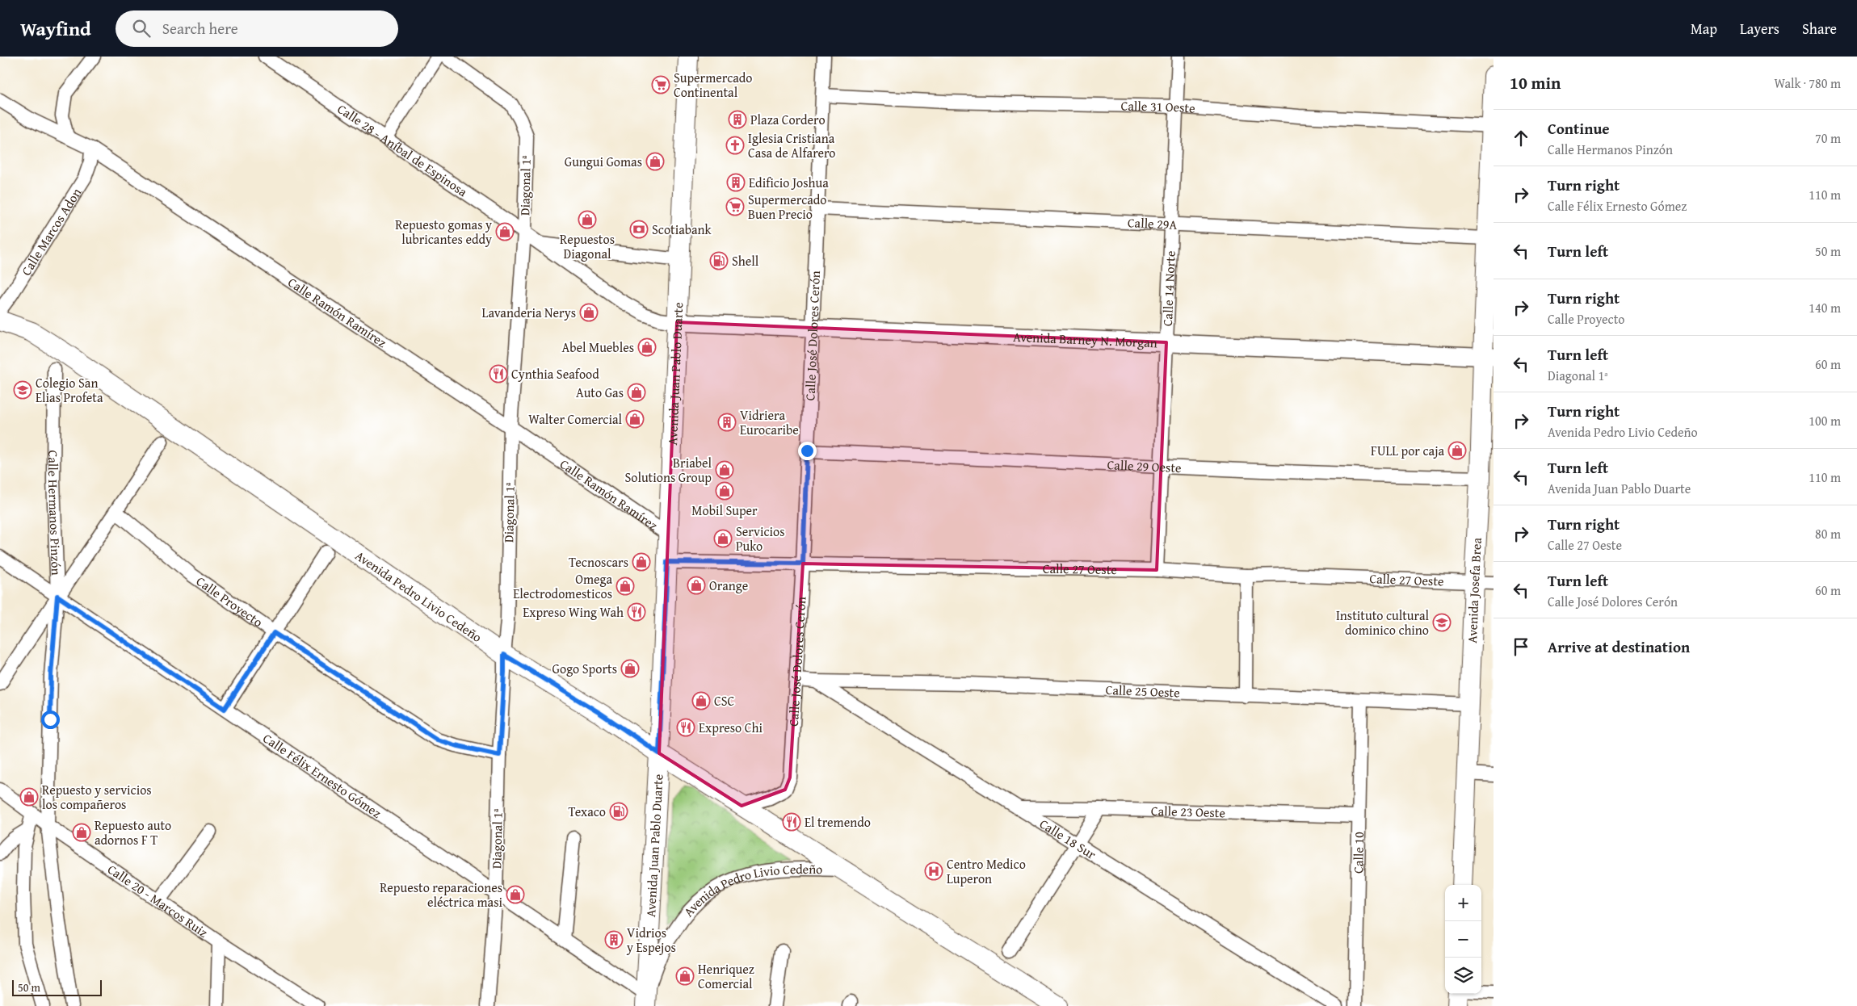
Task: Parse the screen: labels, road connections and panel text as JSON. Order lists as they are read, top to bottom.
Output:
{
  "streets": {
    "main road": ["Avenida Juan Pablo Duarte", "Avenida Josefa Brea", "Avenida Pedro Livio Cedeño"],
    "street": [
      "Calle 31 Oeste",
      "Calle 28 - Aníbal de Espinosa",
      "Diagonal 1ª",
      "Calle 29A",
      "Calle Marcos Adon",
      "Calle 14 Norte",
      "Calle Ramón Ramírez",
      "Calle José Dolores Cerón",
      "Avenida Barney N. Morgan",
      "Calle 29 Oeste",
      "Calle Hermanos Pinzón",
      "Calle 27 Oeste",
      "Calle Proyecto",
      "Calle 25 Oeste",
      "Calle Félix Ernesto Gómez",
      "Calle 23 Oeste",
      "Calle 18 Sur",
      "Calle 10",
      "Calle 20 - Marcos Ruiz"
    ]
  },
  "crossings": [
    ["Calle 31 Oeste", "Calle 14 Norte"],
    ["Calle 31 Oeste", "Calle José Dolores Cerón"],
    ["Calle 31 Oeste", "Avenida Josefa Brea"],
    ["Calle 28 - Aníbal de Espinosa", "Diagonal 1ª"],
    ["Calle 28 - Aníbal de Espinosa", "Avenida Barney N. Morgan"],
    ["Calle 28 - Aníbal de Espinosa", "Avenida Juan Pablo Duarte"],
    ["Diagonal 1ª", "Calle Ramón Ramírez"],
    ["Diagonal 1ª", "Avenida Pedro Livio Cedeño"],
    ["Diagonal 1ª", "Calle Proyecto"],
    ["Diagonal 1ª", "Calle Félix Ernesto Gómez"],
    ["Calle 29A", "Calle 14 Norte"],
    ["Calle 29A", "Calle José Dolores Cerón"],
    ["Calle 29A", "Avenida Josefa Brea"],
    ["Calle Marcos Adon", "Calle Ramón Ramírez"],
    ["Calle 14 Norte", "Avenida Barney N. Morgan"],
    ["Calle 14 Norte", "Calle 29 Oeste"],
    ["Calle 14 Norte", "Calle 27 Oeste"],
    ["Calle Ramón Ramírez", "Avenida Juan Pablo Duarte"],
    ["Calle José Dolores Cerón", "Avenida Barney N. Morgan"],
    ["Calle José Dolores Cerón", "Calle 29 Oeste"],
    ["Calle José Dolores Cerón", "Calle 27 Oeste"],
    ["Calle José Dolores Cerón", "Avenida Pedro Livio Cedeño"],
    ["Calle José Dolores Cerón", "Calle 18 Sur"],
    ["Avenida Barney N. Morgan", "Avenida Juan Pablo Duarte"],
    ["Avenida Barney N. Morgan", "Avenida Josefa Brea"],
    ["Avenida Juan Pablo Duarte", "Calle 27 Oeste"],
    ["Avenida Juan Pablo Duarte", "Avenida Pedro Livio Cedeño"],
    ["Avenida Juan Pablo Duarte", "Calle Félix Ernesto Gómez"],
    ["Calle 29 Oeste", "Avenida Josefa Brea"],
    ["Calle Hermanos Pinzón", "Calle Félix Ernesto Gómez"],
    ["Calle Hermanos Pinzón", "Calle 20 - Marcos Ruiz"],
    ["Calle 27 Oeste", "Avenida Josefa Brea"],
    ["Avenida Josefa Brea", "Calle 25 Oeste"],
    ["Avenida Pedro Livio Cedeño", "Calle Félix Ernesto Gómez"],
    ["Calle 25 Oeste", "Calle 18 Sur"],
    ["Calle 25 Oeste", "Calle 10"],
    ["Calle 23 Oeste", "Calle 18 Sur"],
    ["Calle 23 Oeste", "Calle 10"]
  ],
  "places": {
    "supermarket": ["Supermercado Continental", "Supermercado Buen Precio"],
    "building": [
      "Plaza Cordero",
      "Edificio Joshua",
      "Vidriera Eurocaribe",
      "Vidrios y Espejos"
    ],
    "church": ["Iglesia Cristiana Casa de Alfarero"],
    "shop": [
      "Gungui Gomas",
      "Repuestos Diagonal",
      "Repuesto gomas y lubricantes eddy",
      "Lavanderia Nerys",
      "Abel Muebles",
      "Auto Gas",
      "Walter Comercial",
      "FULL por caja",
      "Briabel Solutions Group",
      "Mobil Super",
      "Servicios Puko",
      "Tecnoscars",
      "Orange",
      "Omega Electrodomesticos",
      "Gogo Sports",
      "CSC",
      "Repuesto y servicios los compañeros",
      "Repuesto auto adornos F T",
      "Repuesto reparaciones eléctrica masi",
      "Henriquez Comercial"
    ],
    "bank": ["Scotiabank"],
    "fuel station": ["Shell", "Texaco"],
    "restaurant": [
      "Cynthia Seafood",
      "Expreso Wing Wah",
      "Expreso Chi",
      "El tremendo"
    ],
    "school or university": ["Colegio San Elias Profeta", "Instituto cultural dominico chino"],
    "hospital": ["Centro Medico Luperon"]
  },
  "scale_bar": "50 m",
  "page": {
    "header": "Wayfind",
    "search": "Search here",
    "nav": ["Map", "Layers", "Share"],
    "heading": ["10 min", "Walk · 780 m"],
    "list": [
      ["Continue", "Calle Hermanos Pinzón", "70 m"],
      ["Turn right", "Calle Félix Ernesto Gómez", "110 m"],
      ["Turn left", "50 m"],
      ["Turn right", "Calle Proyecto", "140 m"],
      ["Turn left", "Diagonal 1ª", "60 m"],
      ["Turn right", "Avenida Pedro Livio Cedeño", "100 m"],
      ["Turn left", "Avenida Juan Pablo Duarte", "110 m"],
      ["Turn right", "Calle 27 Oeste", "80 m"],
      ["Turn left", "Calle José Dolores Cerón", "60 m"],
      "Arrive at destination"
    ],
    "map_buttons": ["+", "−"],
    "scale": "50 m"
  }
}
